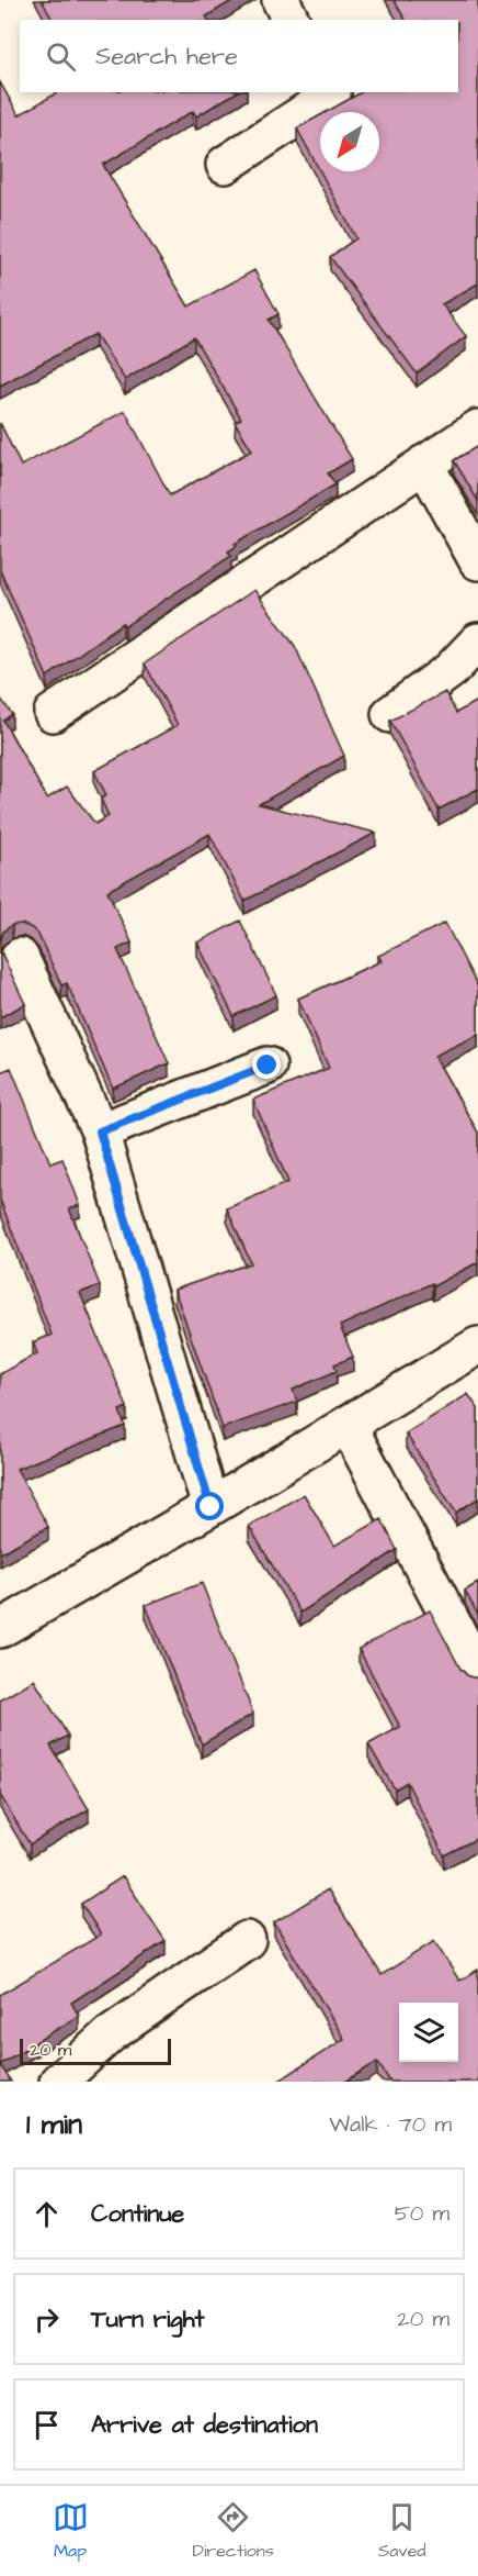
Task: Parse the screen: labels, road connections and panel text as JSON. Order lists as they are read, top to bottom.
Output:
{
  "scale_bar": "20 m",
  "north": "bottom left",
  "page": {
    "search": "Search here",
    "scale": "20 m",
    "heading": ["1 min", "Walk · 70 m"],
    "list": [
      ["Continue", "50 m"],
      ["Turn right", "20 m"],
      "Arrive at destination"
    ],
    "nav": ["Map", "Directions", "Saved"]
  }
}
